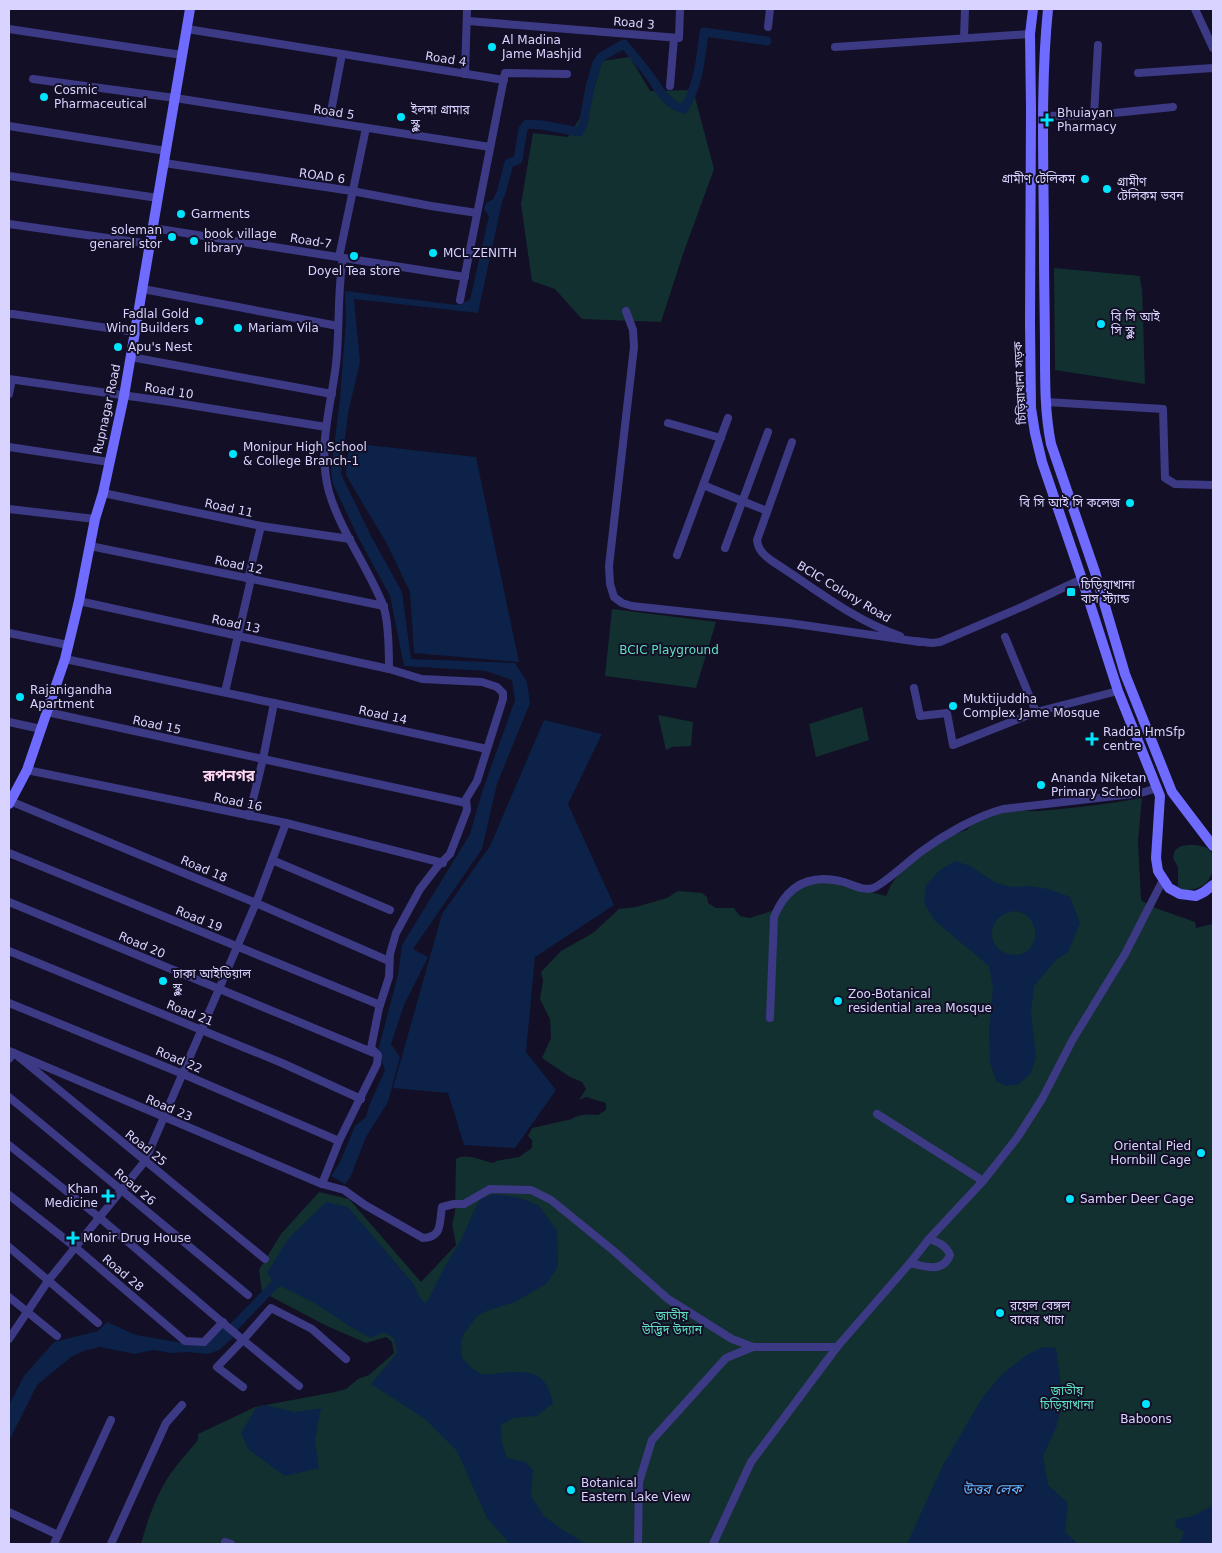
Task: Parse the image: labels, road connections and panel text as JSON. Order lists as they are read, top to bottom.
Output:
{
  "streets": {
    "main road": ["চিড়িয়াখানা সড়ক", "Rupnagar Road"],
    "street": [
      "Road 3",
      "Road 4",
      "Road 5",
      "ROAD 6",
      "Road-7",
      "Road 10",
      "Road 11",
      "Road 12",
      "BCIC Colony Road",
      "Road 13",
      "Road 14",
      "Road 15",
      "Road 16",
      "Road 18",
      "Road 19",
      "Road 20",
      "Road 21",
      "Road 22",
      "Road 23",
      "Road 25",
      "Road 26",
      "Road 28"
    ]
  },
  "crossings": [
    ["Road 4", "Rupnagar Road"],
    ["Road 5", "Road-7"],
    ["Road 5", "Rupnagar Road"],
    ["ROAD 6", "Road-7"],
    ["ROAD 6", "Rupnagar Road"],
    ["Road-7", "Road 10"],
    ["Road-7", "Rupnagar Road"],
    ["Road-7", "Road 11"],
    ["Road-7", "Road 12"],
    ["চিড়িয়াখানা সড়ক", "BCIC Colony Road"],
    ["Road 10", "Rupnagar Road"],
    ["Rupnagar Road", "Road 11"],
    ["Rupnagar Road", "Road 12"],
    ["Rupnagar Road", "Road 13"],
    ["Rupnagar Road", "Road 15"],
    ["Rupnagar Road", "Road 16"],
    ["Rupnagar Road", "Road 18"],
    ["Road 13", "Road 14"],
    ["Road 23", "Road 25"]
  ],
  "districts": ["রূপনগর"],
  "water": ["উত্তর লেক"],
  "parks": ["BCIC Playground", "জাতীয় উদ্ভিদ উদ্যান", "জাতীয় চিড়িয়াখানা"],
  "places": {
    "other": [
      "Al Madina Jame Mashjid",
      "Cosmic Pharmaceutical",
      "ইলমা গ্রামার স্কুল",
      "গ্রামীণ টেলিকম",
      "গ্রামীণ টেলিকম ভবন",
      "Garments",
      "soleman genarel stor",
      "book village library",
      "MCL ZENITH",
      "Doyel Tea store",
      "Fadlal Gold Wing Builders",
      "বি সি আই সি স্কুল",
      "Mariam Vila",
      "Apu's Nest",
      "Monipur High School & College Branch-1",
      "বি সি আই সি কলেজ",
      "Rajanigandha Apartment",
      "Muktijuddha Complex Jame Mosque",
      "Ananda Niketan Primary School",
      "ঢাকা আইডিয়াল স্কুল",
      "Zoo-Botanical residential area Mosque",
      "Oriental Pied Hornbill Cage",
      "Samber Deer Cage",
      "রয়েল বেঙ্গল বাঘের খাচা",
      "Baboons",
      "Botanical Eastern Lake View"
    ],
    "health": [
      "Bhuiayan Pharmacy",
      "Radda HmSfp centre",
      "Khan Medicine",
      "Monir Drug House"
    ],
    "transit": ["চিড়িয়াখানা বাস স্ট্যান্ড"]
  }
}
